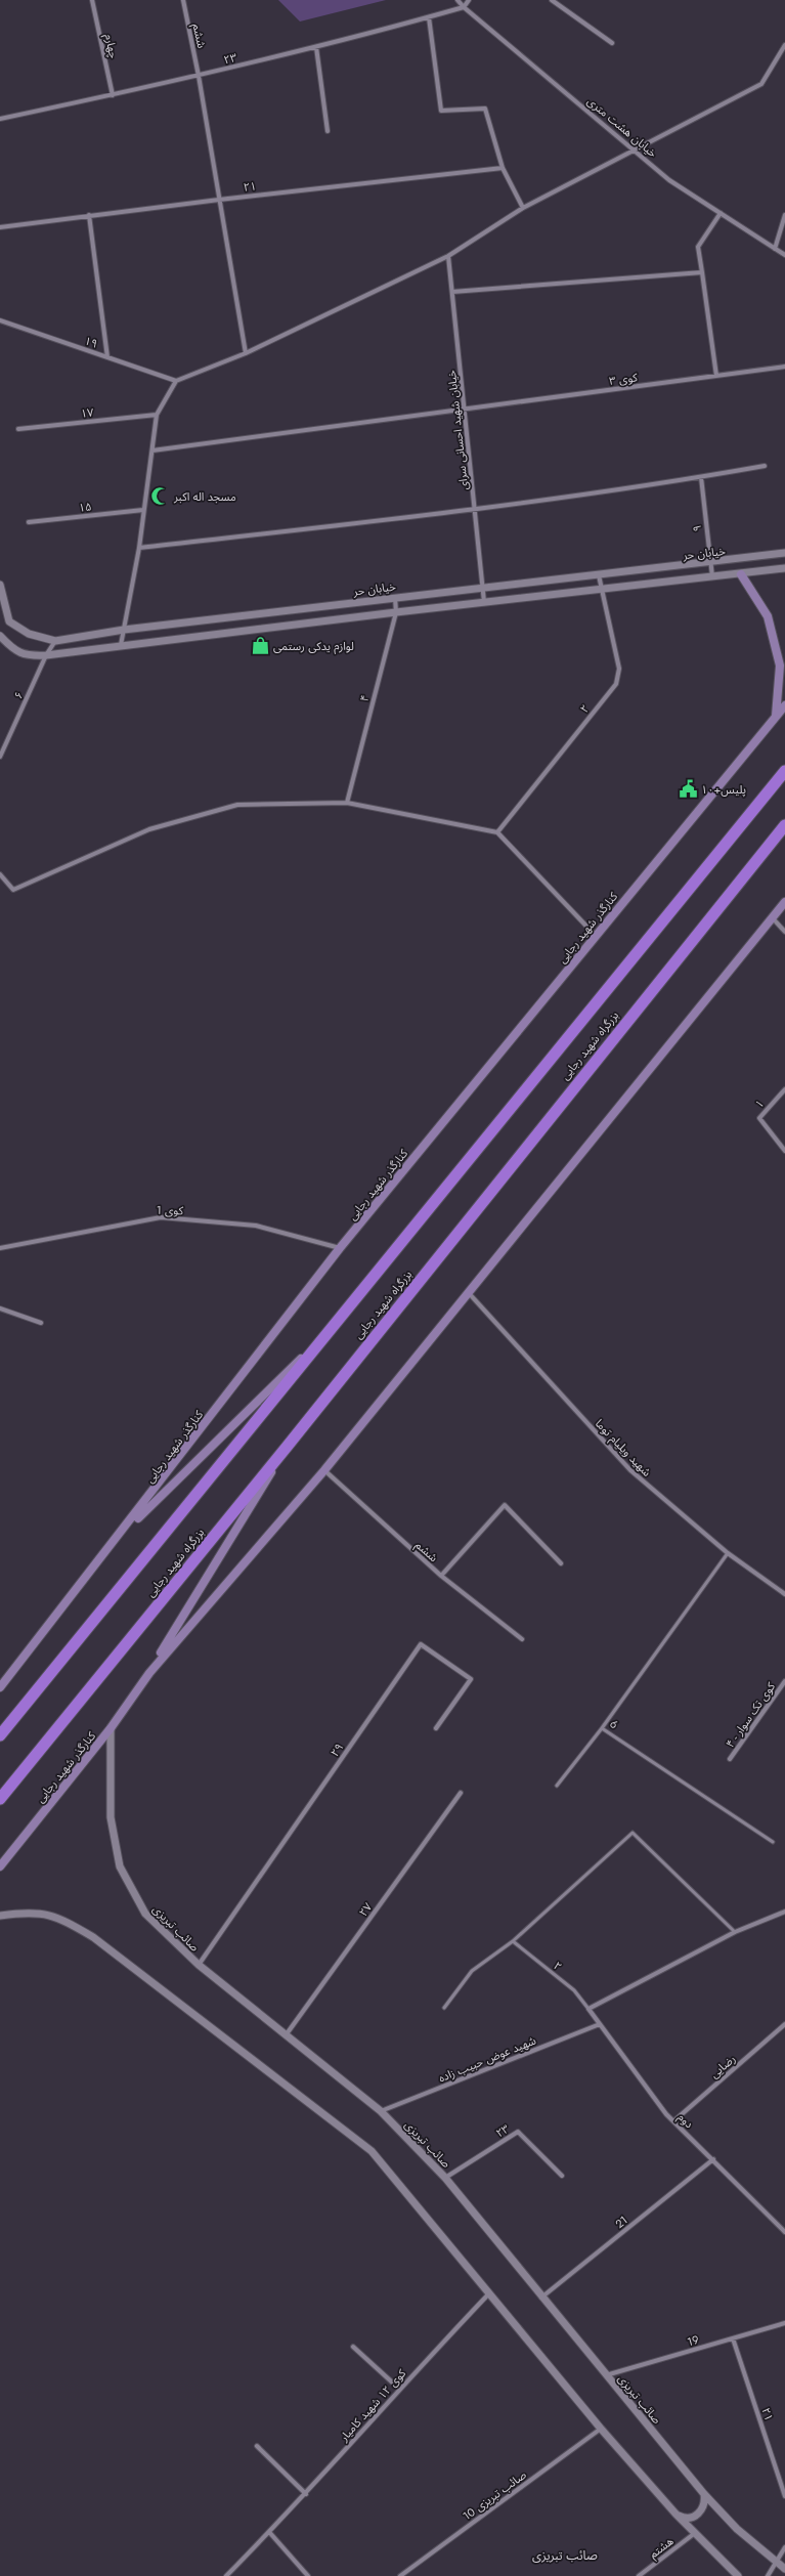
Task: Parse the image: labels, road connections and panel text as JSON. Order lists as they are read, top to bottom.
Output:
{
  "streets": {
    "highway": ["بزرگراه شهید رجایی"],
    "main road": ["کنارگذر شهید رجایی"],
    "street": [
      "ششم",
      "چهارم",
      "۲۳",
      "خیابان هشت متری",
      "۲۱",
      "۱۹",
      "کوی ۳",
      "۱۷",
      "خیابان شهید احسانی سرای",
      "۱۵",
      "۹",
      "خیابان حر",
      "۶",
      "۴",
      "۲",
      "۱",
      "کوی 1",
      "شهید ویلیام توما",
      "۴ - کوی تک سوار",
      "۲۹",
      "۲۷",
      "صائب تبریزی",
      "شهید عوض حبیب زاده",
      "رضایی",
      "دوم",
      "21",
      "19",
      "کوی ۱۲ شهید کامیار",
      "صائب تبریزی 10",
      "هشتم"
    ],
    "lane": ["6"]
  },
  "crossings": [
    ["ششم", "۲۳"],
    ["ششم", "۲۱"],
    ["ششم", "کنارگذر شهید رجایی"],
    ["چهارم", "۲۳"],
    ["۲۳", "خیابان هشت متری"],
    ["۲۳", "صائب تبریزی"],
    ["۲۱", "19"],
    ["کوی ۳", "خیابان شهید احسانی سرای"],
    ["خیابان شهید احسانی سرای", "خیابان حر"],
    ["۹", "خیابان حر"],
    ["خیابان حر", "۶"],
    ["خیابان حر", "۴"],
    ["خیابان حر", "۲"],
    ["۲", "دوم"],
    ["کنارگذر شهید رجایی", "کوی 1"],
    ["کنارگذر شهید رجایی", "شهید ویلیام توما"],
    ["کنارگذر شهید رجایی", "صائب تبریزی"],
    ["شهید ویلیام توما", "6"],
    ["۲۹", "صائب تبریزی"],
    ["۲۷", "صائب تبریزی"],
    ["صائب تبریزی", "شهید عوض حبیب زاده"],
    ["صائب تبریزی", "21"],
    ["صائب تبریزی", "19"],
    ["شهید عوض حبیب زاده", "دوم"],
    ["رضایی", "دوم"],
    ["دوم", "21"]
  ],
  "districts": ["صائب تبریزی"],
  "places": {
    "mosque": ["مسجد اله اکبر"],
    "shop": ["لوازم یدکی رستمی"],
    "public building": ["پلیس+١٠"]
  }
}
